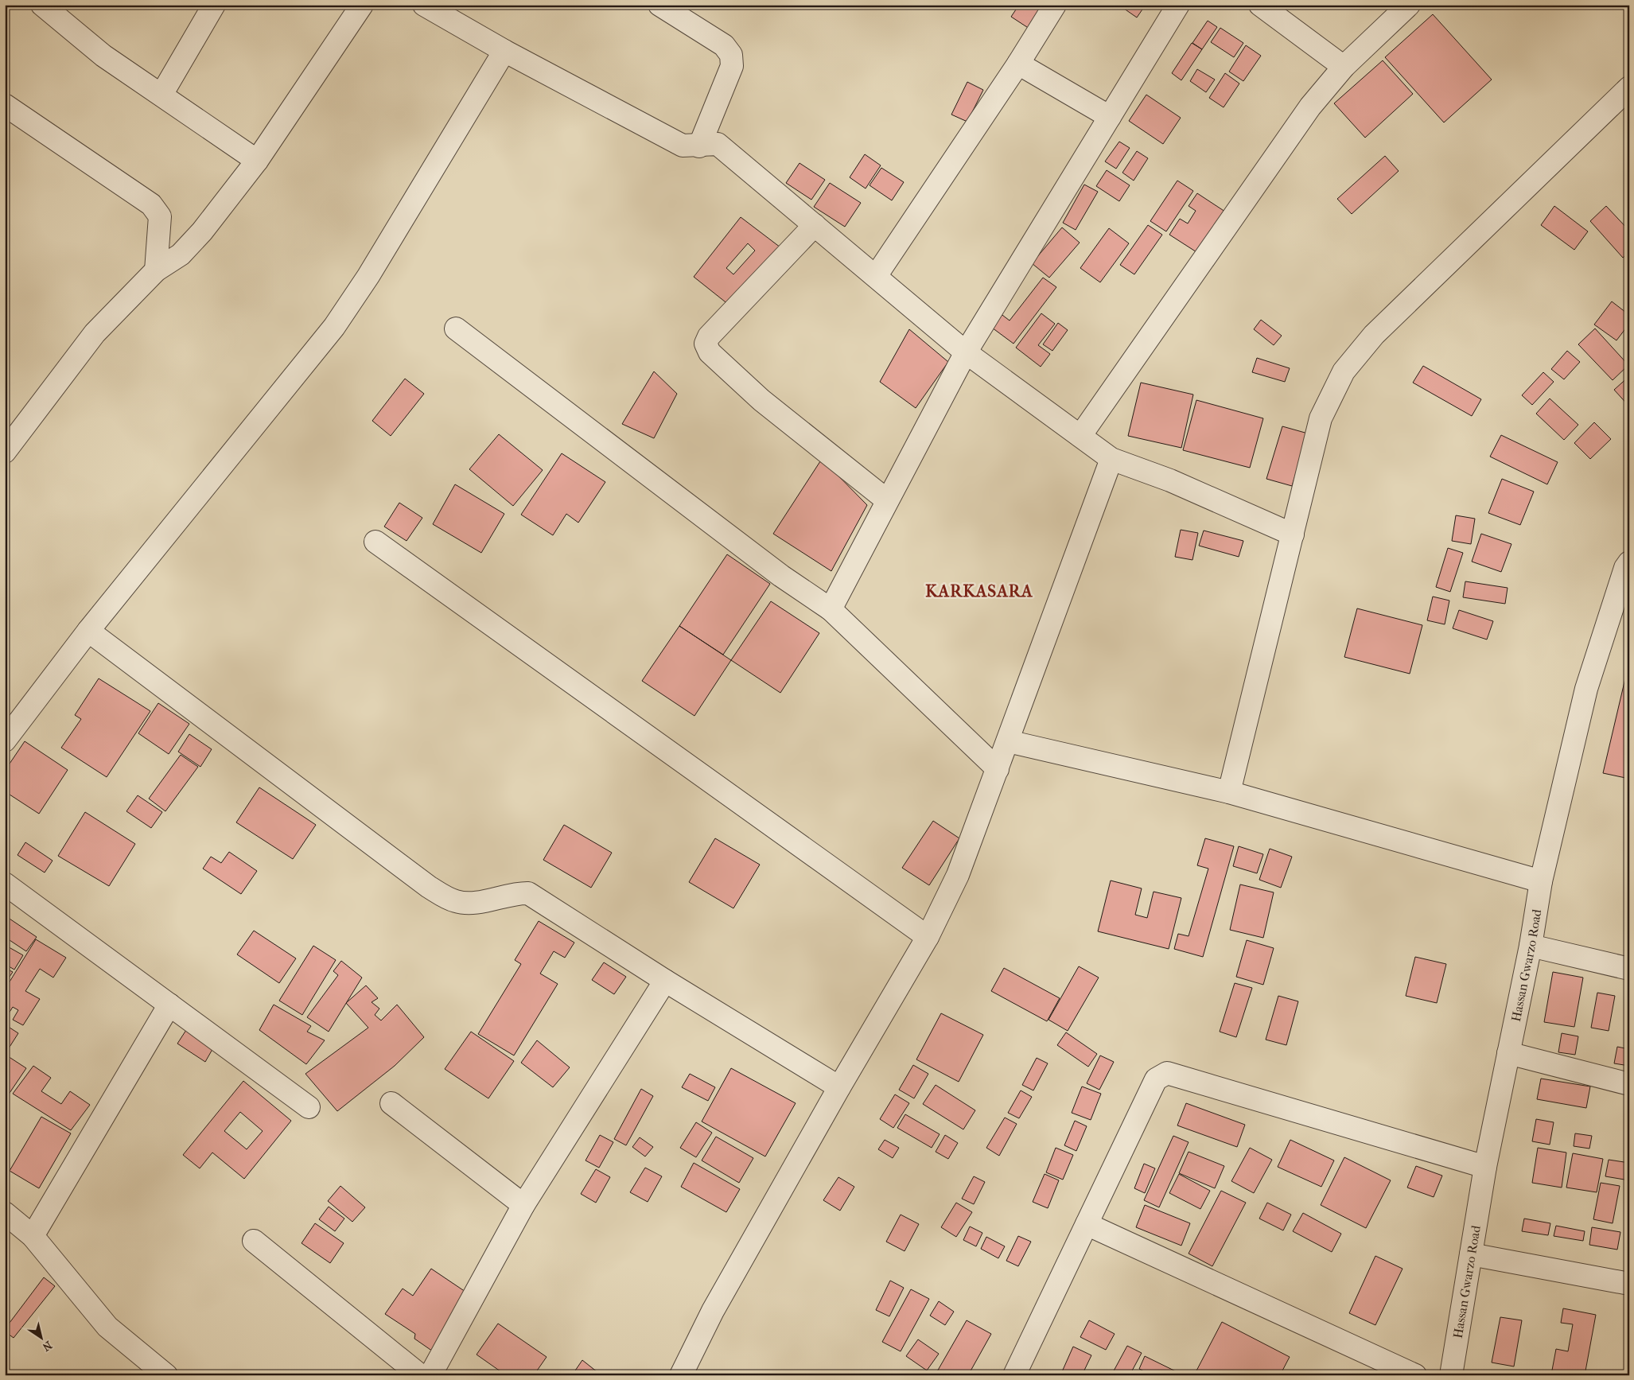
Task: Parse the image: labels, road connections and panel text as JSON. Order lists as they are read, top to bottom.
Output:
{
  "streets": {
    "street": ["Hassan Gwarzo Road"]
  },
  "districts": ["KARKASARA"],
  "north": "bottom right"
}
